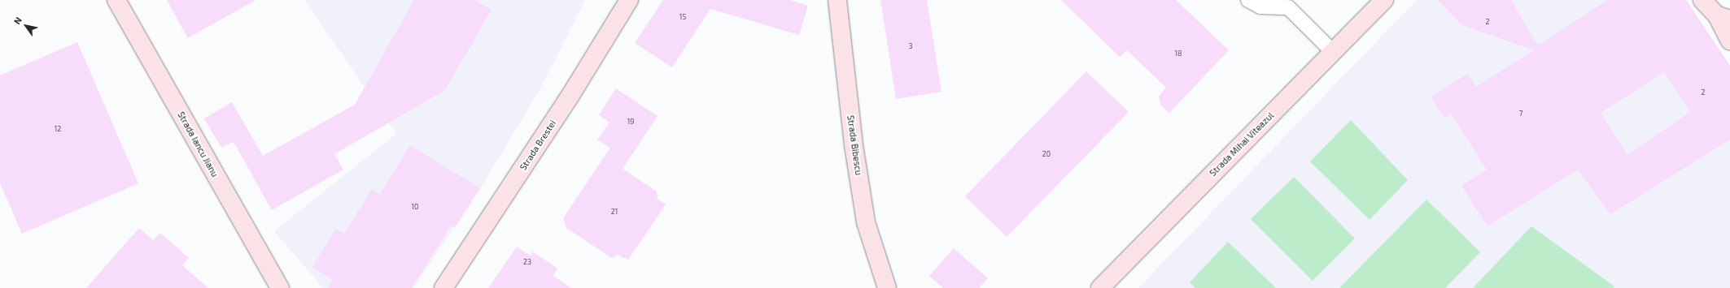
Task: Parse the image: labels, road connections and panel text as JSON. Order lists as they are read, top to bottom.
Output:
{
  "streets": {
    "street": [
      "Strada Iancu Jianu",
      "Strada Mihai Viteazul",
      "Strada Brestei",
      "Strada Bibescu"
    ]
  },
  "house_numbers": [
    "15",
    "2",
    "3",
    "18",
    "2",
    "7",
    "19",
    "12",
    "20",
    "10",
    "21",
    "23"
  ],
  "north": "top left"
}
